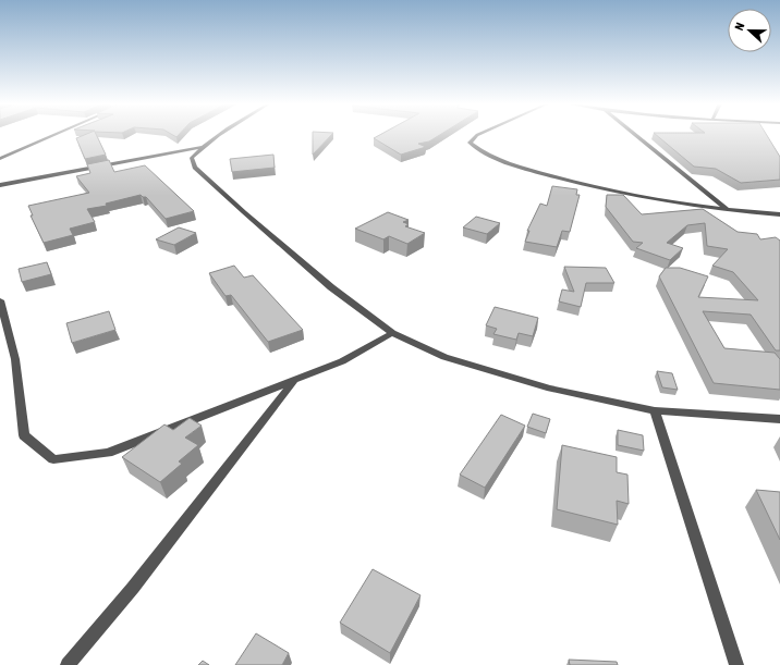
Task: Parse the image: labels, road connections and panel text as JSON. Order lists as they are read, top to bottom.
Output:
{
  "north": "left"
}
